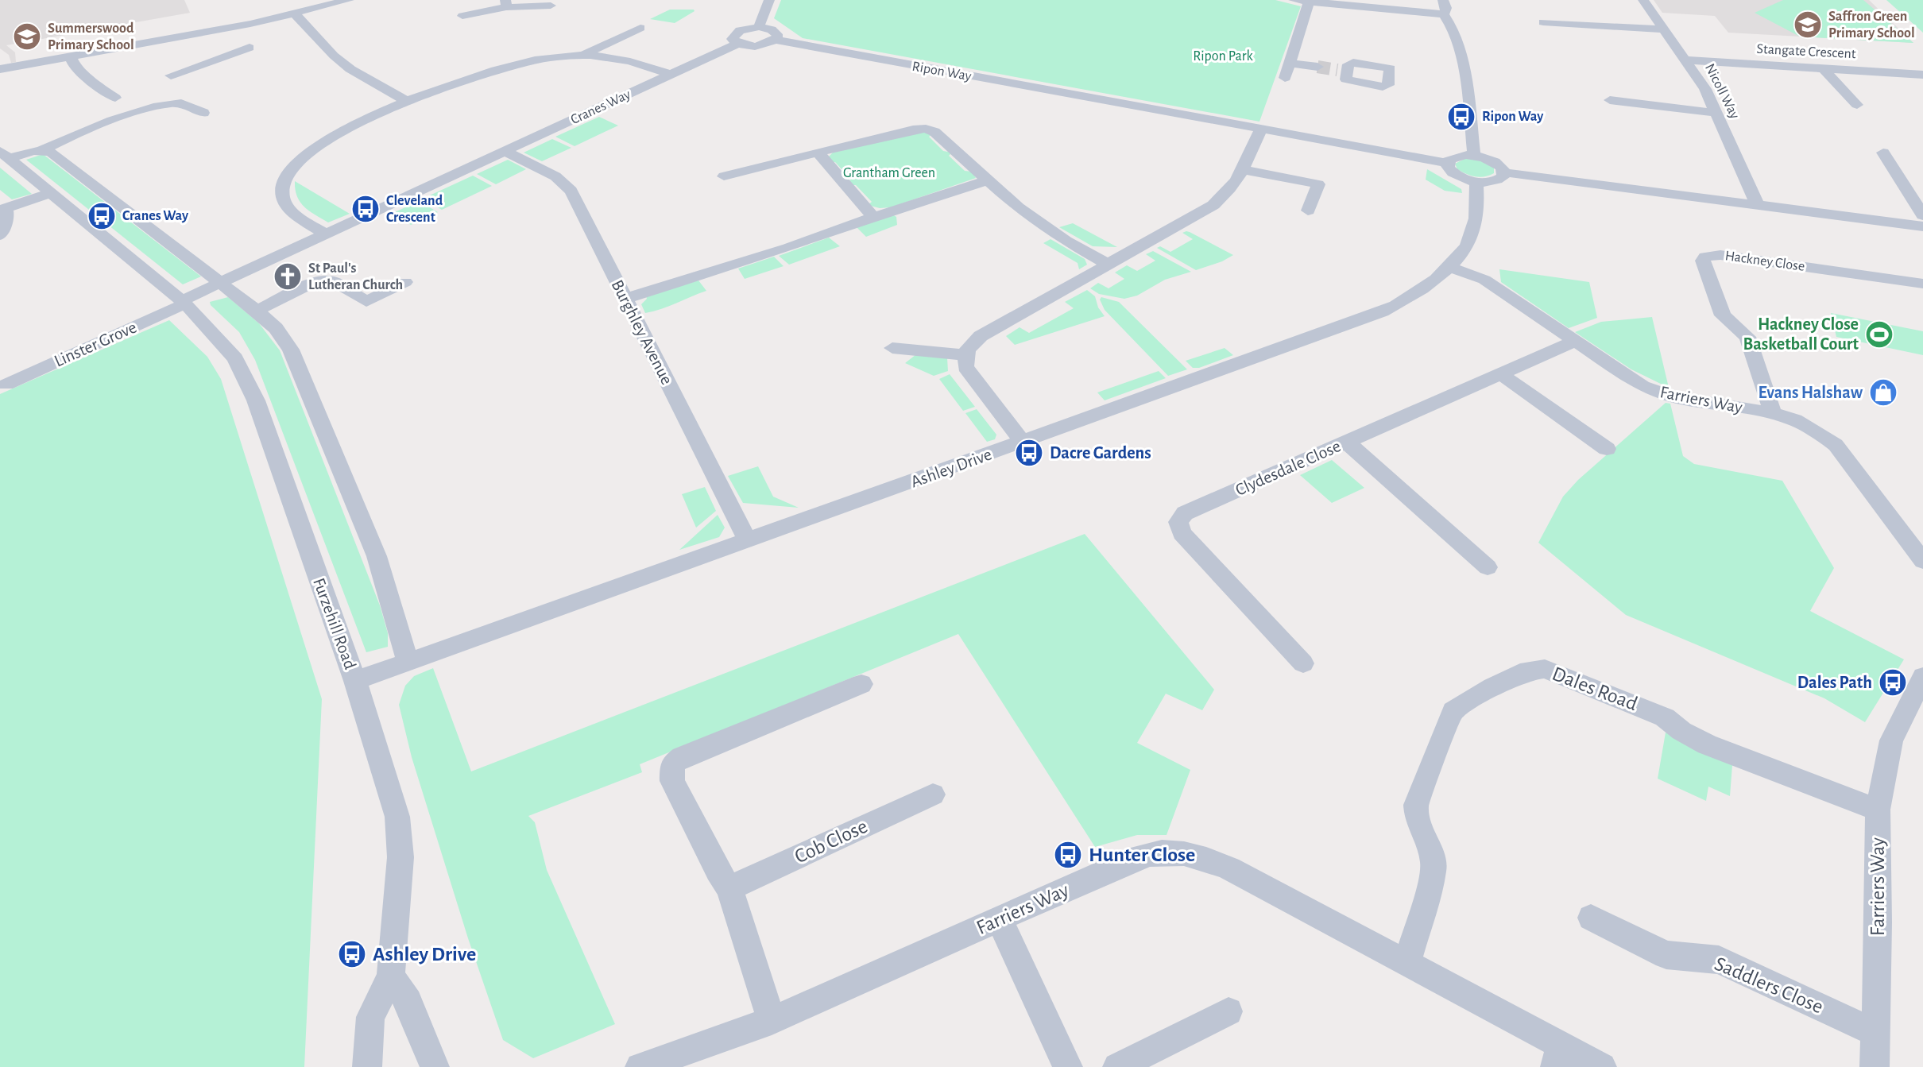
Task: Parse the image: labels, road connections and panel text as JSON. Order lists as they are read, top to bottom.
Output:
{
  "streets": {
    "street": [
      "Stangate Crescent",
      "Ripon Way",
      "Nicoll Way",
      "Cranes Way",
      "Hackney Close",
      "Burghley Avenue",
      "Linster Grove",
      "Farriers Way",
      "Ashley Drive",
      "Clydesdale Close",
      "Furzehill Road",
      "Dales Road",
      "Cob Close",
      "Saddlers Close"
    ]
  },
  "crossings": [
    ["Stangate Crescent", "Nicoll Way"],
    ["Ripon Way", "Cranes Way"],
    ["Ripon Way", "Ashley Drive"],
    ["Cranes Way", "Burghley Avenue"],
    ["Hackney Close", "Farriers Way"],
    ["Burghley Avenue", "Ashley Drive"],
    ["Linster Grove", "Furzehill Road"],
    ["Farriers Way", "Ashley Drive"],
    ["Farriers Way", "Clydesdale Close"],
    ["Farriers Way", "Dales Road"],
    ["Farriers Way", "Saddlers Close"],
    ["Ashley Drive", "Furzehill Road"]
  ],
  "parks": ["Ripon Park", "Grantham Green"],
  "places": {
    "school or university": ["Saffron Green Primary School", "Summerswood Primary School"],
    "bus stop": [
      "Ripon Way",
      "Cleveland Crescent",
      "Cranes Way",
      "Dacre Gardens",
      "Dales Path",
      "Hunter Close",
      "Ashley Drive"
    ],
    "church": ["St Paul's Lutheran Church"],
    "sports": ["Hackney Close Basketball Court"],
    "shop": ["Evans Halshaw"]
  }
}
